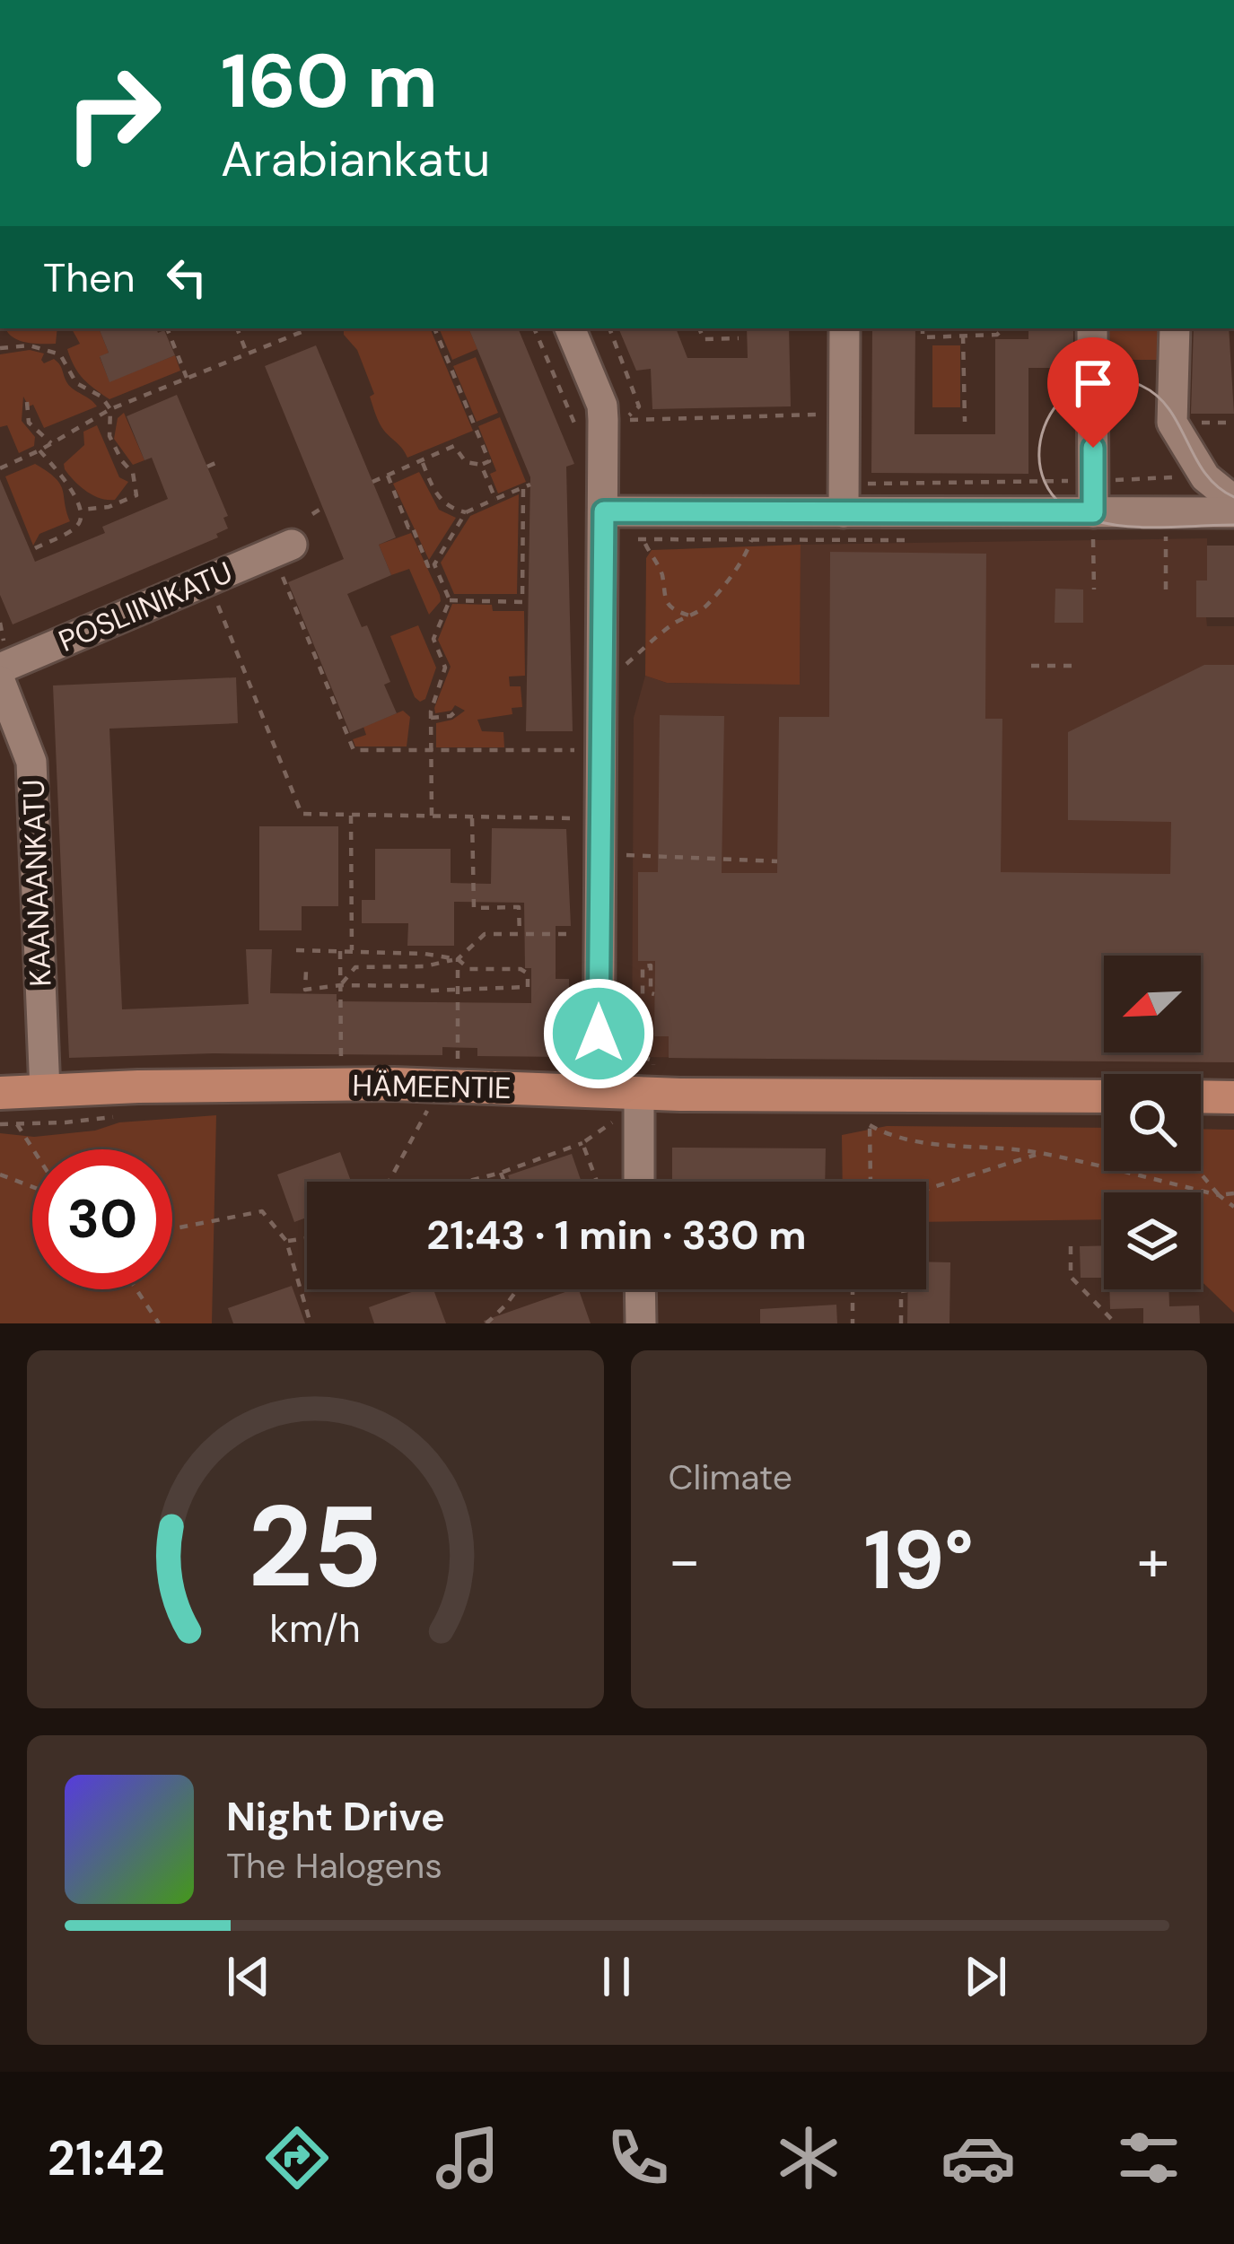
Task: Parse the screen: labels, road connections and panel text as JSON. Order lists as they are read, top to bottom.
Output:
{
  "streets": {
    "main road": ["HÄMEENTIE"],
    "street": ["POSLIINIKATU", "KAANAANKATU"]
  },
  "crossings": [
    ["KAANAANKATU", "HÄMEENTIE"]
  ],
  "north": "bottom left",
  "page": {
    "turn": ["160 m", "Arabiankatu"],
    "then": "Then",
    "limit": "30",
    "trip": "21:43 · 1 min · 330 m",
    "tile": "Climate",
    "heat": ["−", "19°", "+"],
    "song": ["Night Drive", "The Halogens"],
    "tabs": "21:42",
    "gauge": ["25", "km/h"]
  }
}
